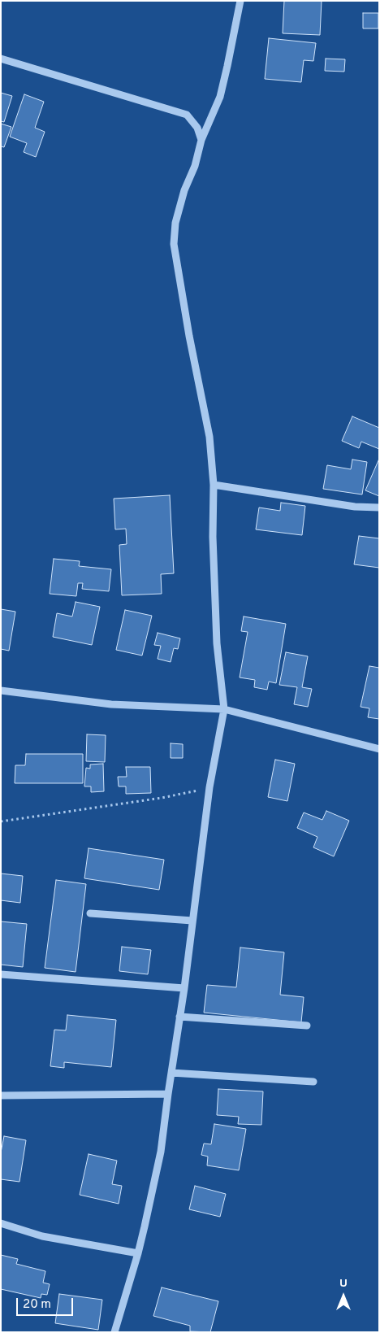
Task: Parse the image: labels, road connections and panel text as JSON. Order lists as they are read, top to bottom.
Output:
{
  "scale_bar": "20 m",
  "north": "top"
}
